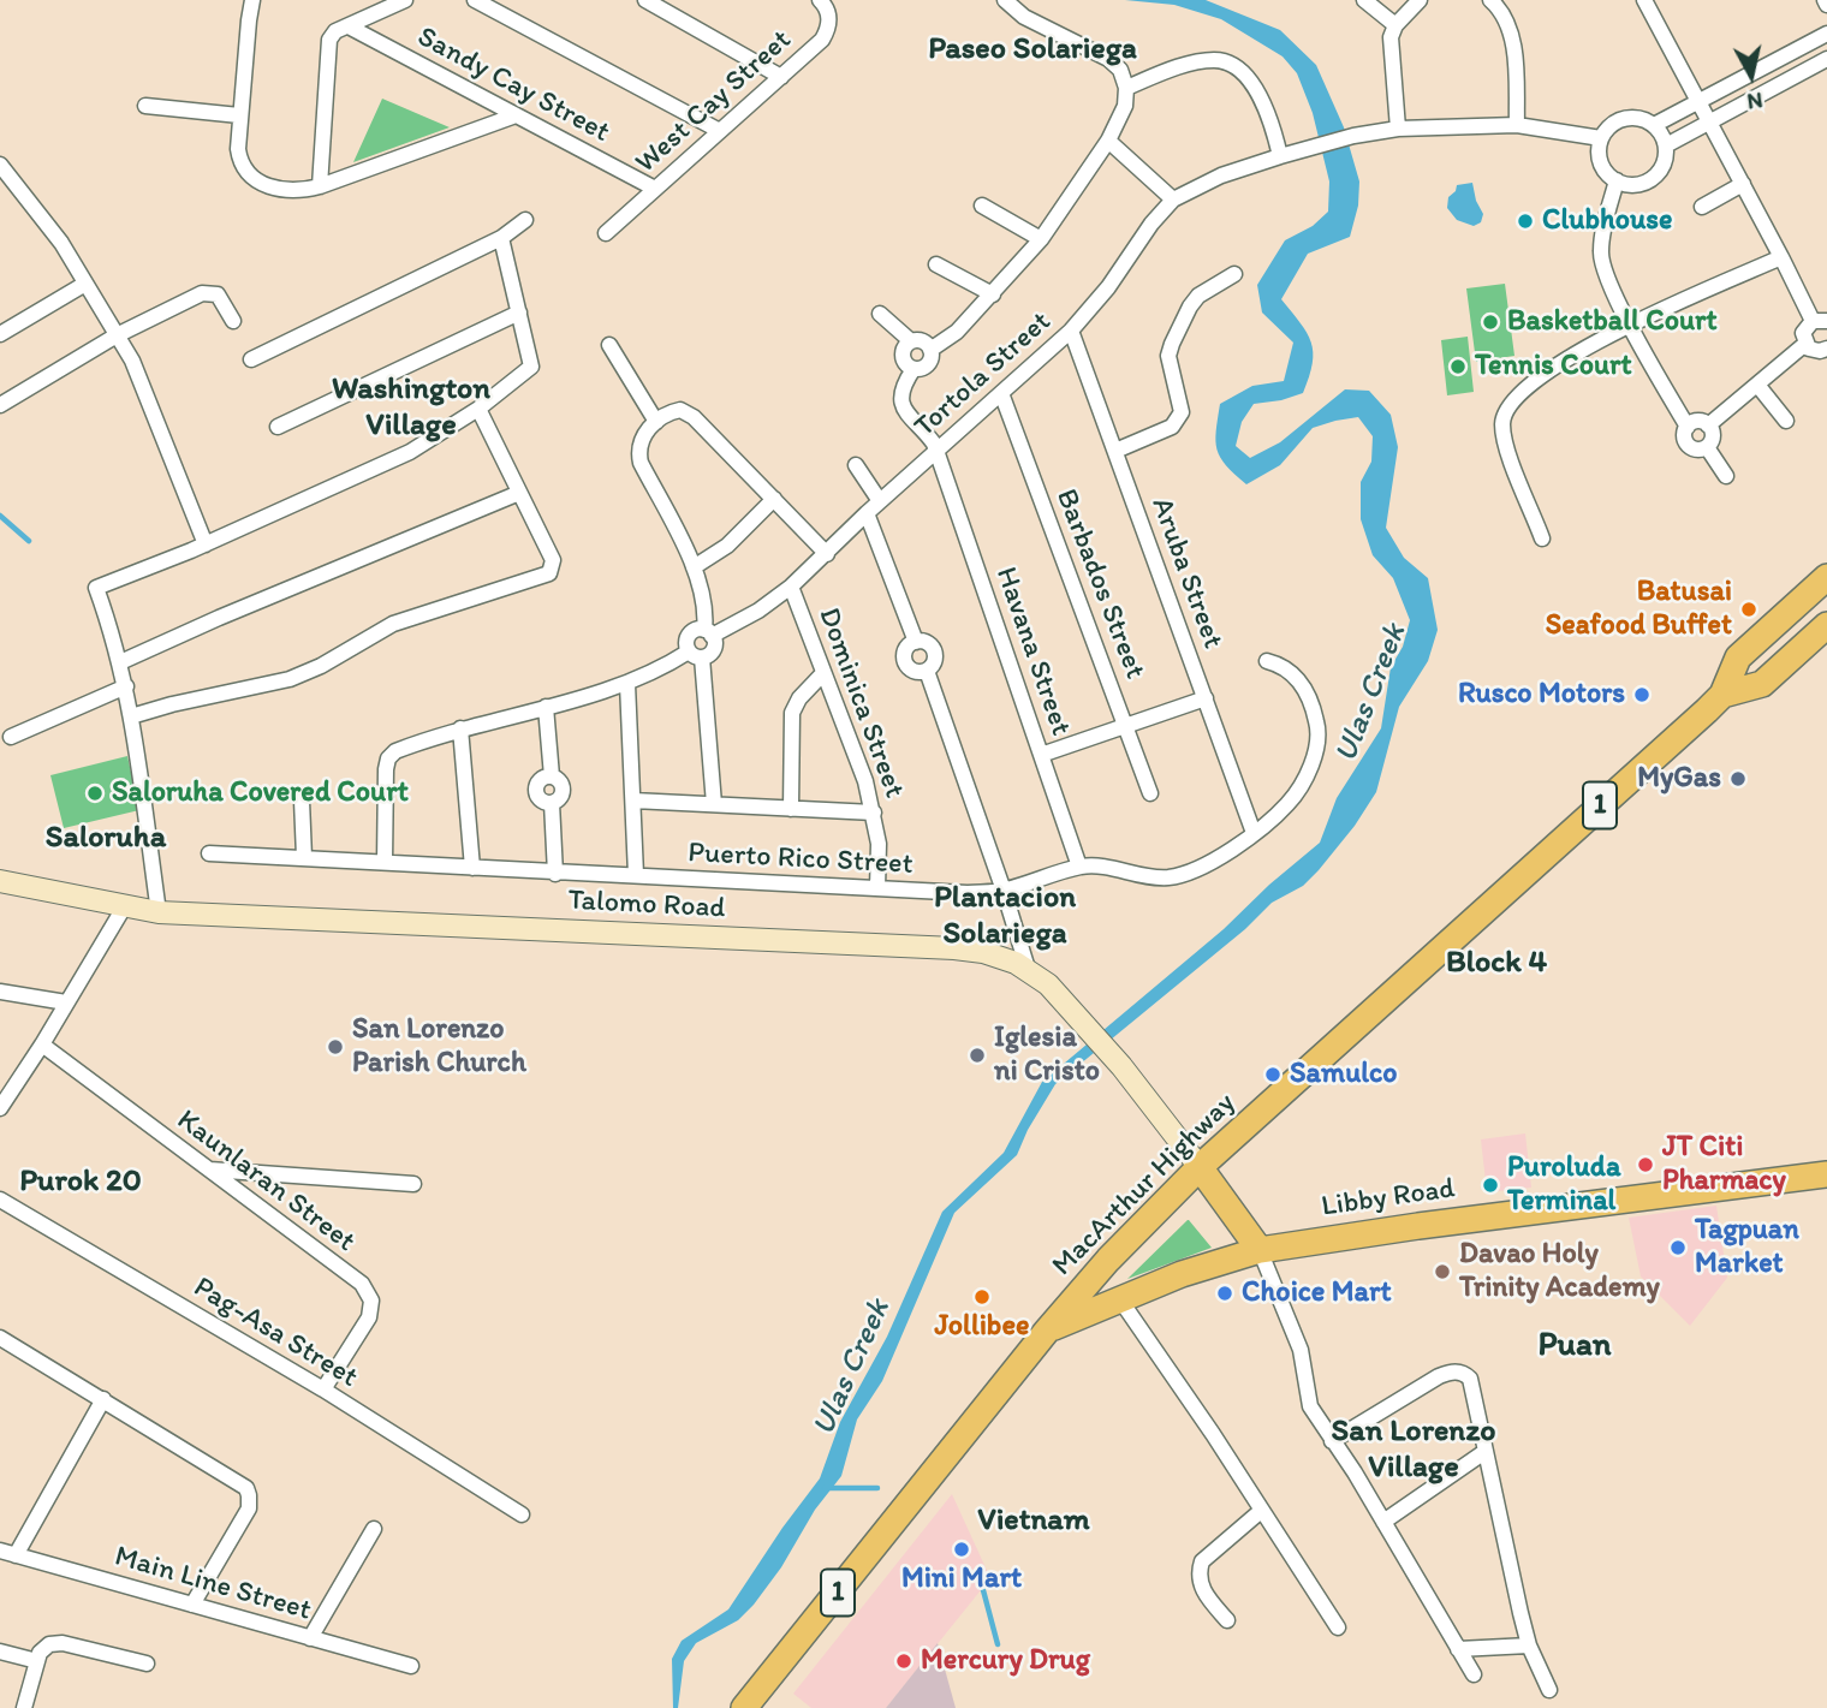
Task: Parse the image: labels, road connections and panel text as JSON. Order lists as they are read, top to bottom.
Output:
{
  "streets": {
    "highway": ["1", "MacArthur Highway", "Libby Road"],
    "street": [
      "Sandy Cay Street",
      "West Cay Street",
      "Tortola Street",
      "Aruba Street",
      "Barbados Street",
      "Havana Street",
      "Dominica Street",
      "Puerto Rico Street",
      "Talomo Road",
      "Kaunlaran Street",
      "Pag-Asa Street",
      "Main Line Street"
    ]
  },
  "crossings": [
    ["Sandy Cay Street", "West Cay Street"],
    ["Tortola Street", "Aruba Street"],
    ["Tortola Street", "Barbados Street"],
    ["Tortola Street", "Havana Street"],
    ["Tortola Street", "Dominica Street"],
    ["Aruba Street", "Puerto Rico Street"],
    ["Havana Street", "Puerto Rico Street"],
    ["Dominica Street", "Puerto Rico Street"],
    ["Talomo Road", "MacArthur Highway"],
    ["Kaunlaran Street", "Pag-Asa Street"],
    ["MacArthur Highway", "Libby Road"]
  ],
  "districts": [
    "Paseo Solariega",
    "Washington Village",
    "Saloruha",
    "Plantacion Solariega",
    "Block 4",
    "Purok 20",
    "Puan",
    "San Lorenzo Village",
    "Vietnam"
  ],
  "water": ["Ulas Creek"],
  "places": [
    "Clubhouse",
    "Basketball Court",
    "Tennis Court",
    "Batusai Seafood Buffet",
    "Rusco Motors",
    "MyGas",
    "Saloruha Covered Court",
    "San Lorenzo Parish Church",
    "Iglesia ni Cristo",
    "Samulco",
    "JT Citi Pharmacy",
    "Puroluda Terminal",
    "Tagpuan Market",
    "Davao Holy Trinity Academy",
    "Choice Mart",
    "Jollibee",
    "Mini Mart",
    "Mercury Drug"
  ],
  "north": "bottom"
}
